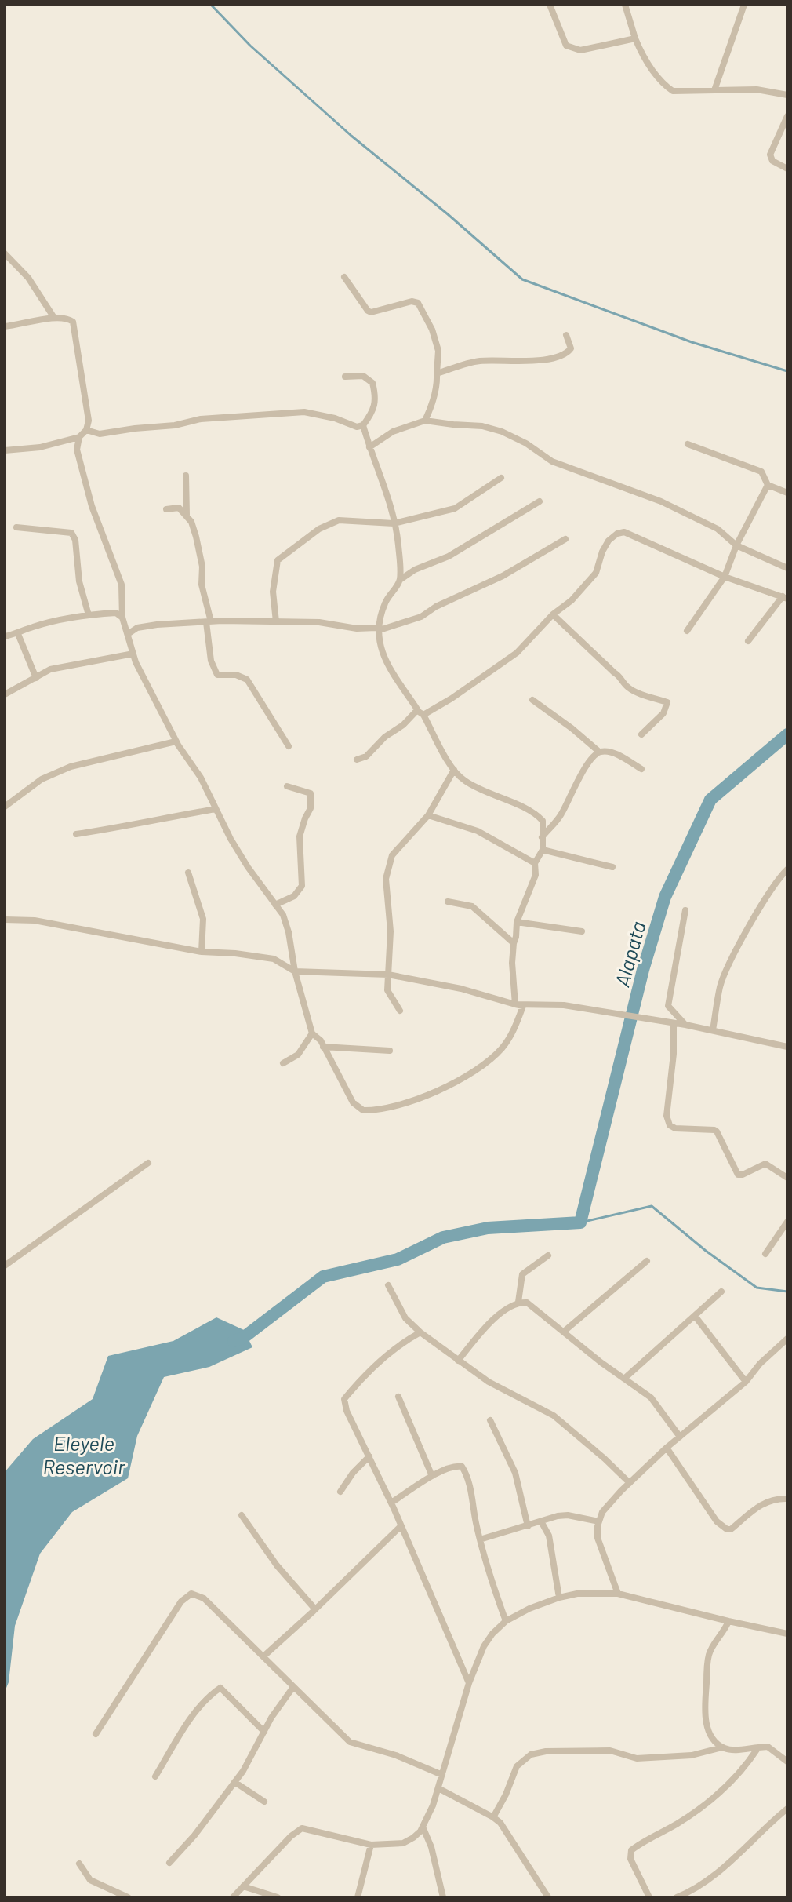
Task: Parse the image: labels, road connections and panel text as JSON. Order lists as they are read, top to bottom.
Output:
{
  "water": ["Alapata", "Eleyele Reservoir"]
}
